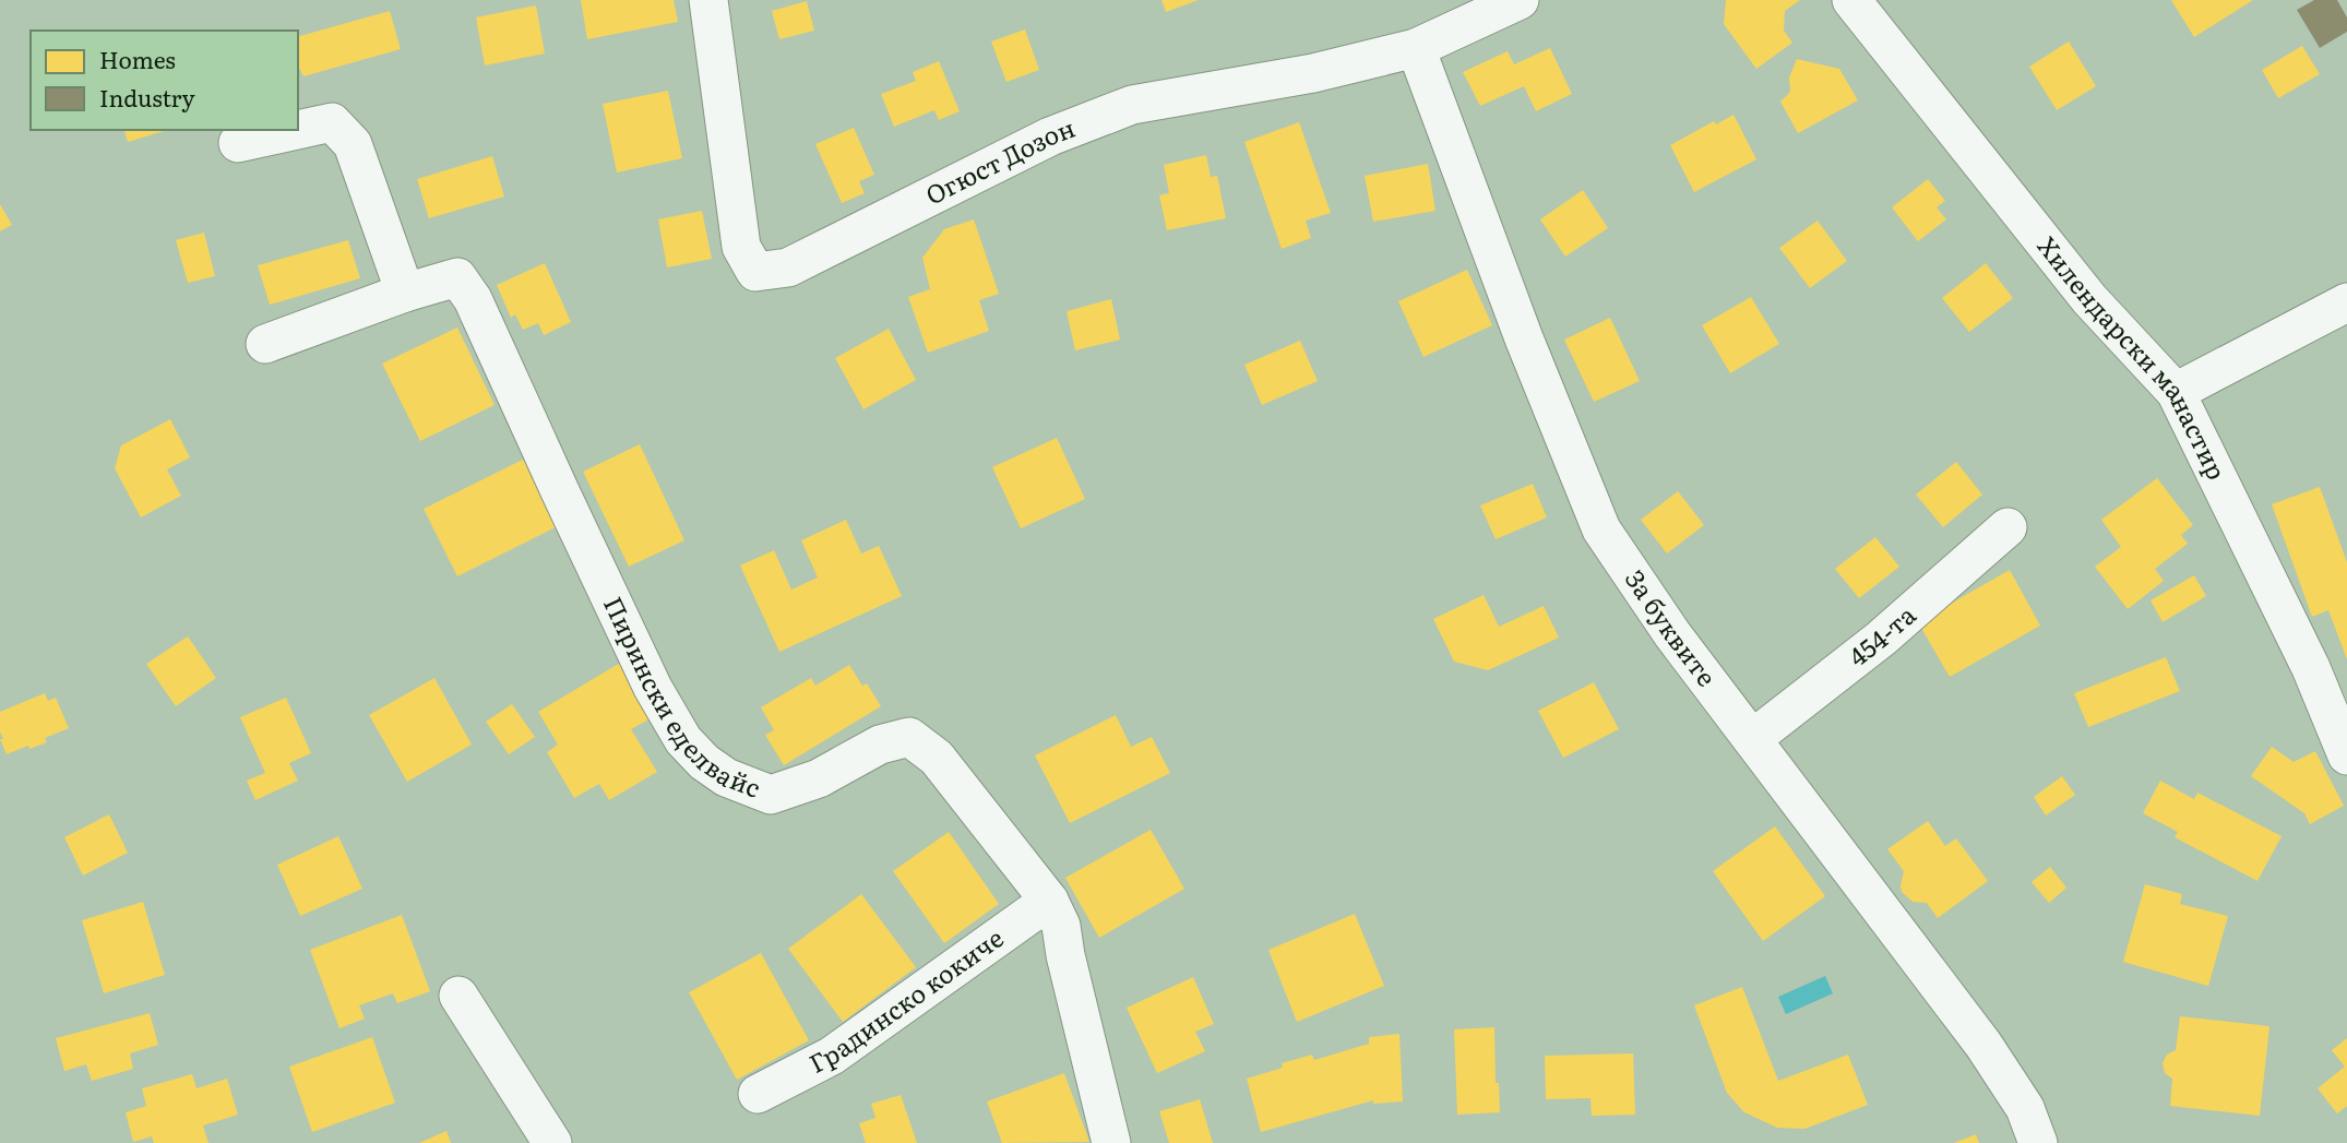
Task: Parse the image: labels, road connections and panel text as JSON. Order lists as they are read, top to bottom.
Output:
{
  "streets": {
    "street": [
      "Огюст Дозон",
      "Хилендарски манастир",
      "За буквите",
      "454-та",
      "Пирински еделвайс",
      "Градинско кокиче"
    ]
  },
  "crossings": [
    ["Огюст Дозон", "За буквите"],
    ["За буквите", "454-та"],
    ["Пирински еделвайс", "Градинско кокиче"]
  ],
  "legend": ["Homes", "Industry"]
}
